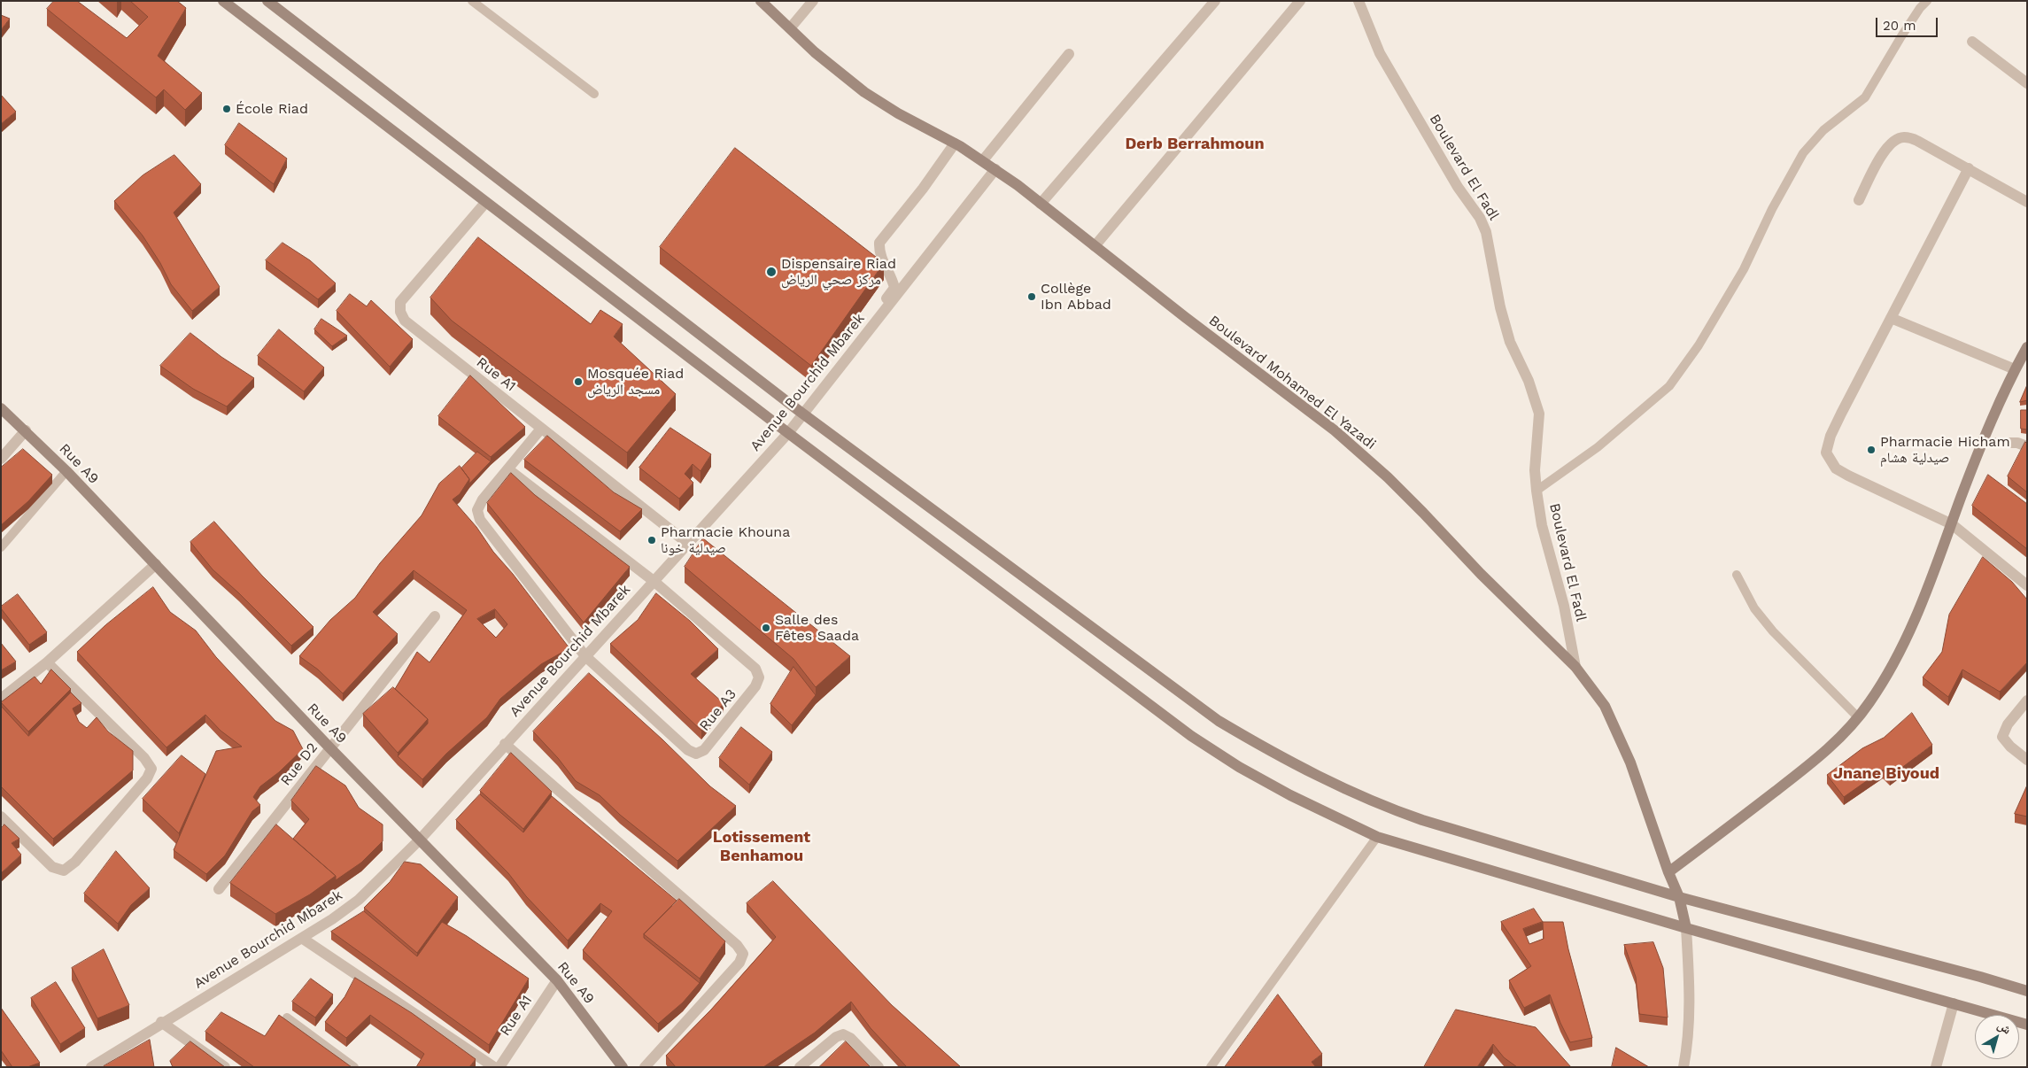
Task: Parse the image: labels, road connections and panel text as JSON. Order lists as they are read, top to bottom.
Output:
{
  "streets": {
    "main road": ["Boulevard Mohamed El Yazadi", "Rue A9"],
    "street": [
      "Boulevard El Fadl",
      "Rue A1",
      "Avenue Bourchid Mbarek",
      "Rue A3",
      "Rue D2"
    ]
  },
  "crossings": [
    ["Boulevard El Fadl", "Boulevard Mohamed El Yazadi"],
    ["Rue A1", "Avenue Bourchid Mbarek"],
    ["Rue A1", "Rue A9"],
    ["Avenue Bourchid Mbarek", "Boulevard Mohamed El Yazadi"],
    ["Avenue Bourchid Mbarek", "Rue A9"],
    ["Avenue Bourchid Mbarek", "Rue A3"],
    ["Rue A9", "Rue D2"]
  ],
  "districts": ["Derb Berrahmoun", "Jnane Biyoud", "Lotissement Benhamou"],
  "places": [
    "École Riad",
    "Dispensaire Riad مركز صحي الرياض",
    "Collège Ibn Abbad",
    "Mosquée Riad مسجد الرياض",
    "Pharmacie Hicham صيدلية هشام",
    "Pharmacie Khouna صيدلية خونا",
    "Salle des Fêtes Saada"
  ],
  "scale_bar": "20 m",
  "north": "top right"
}
